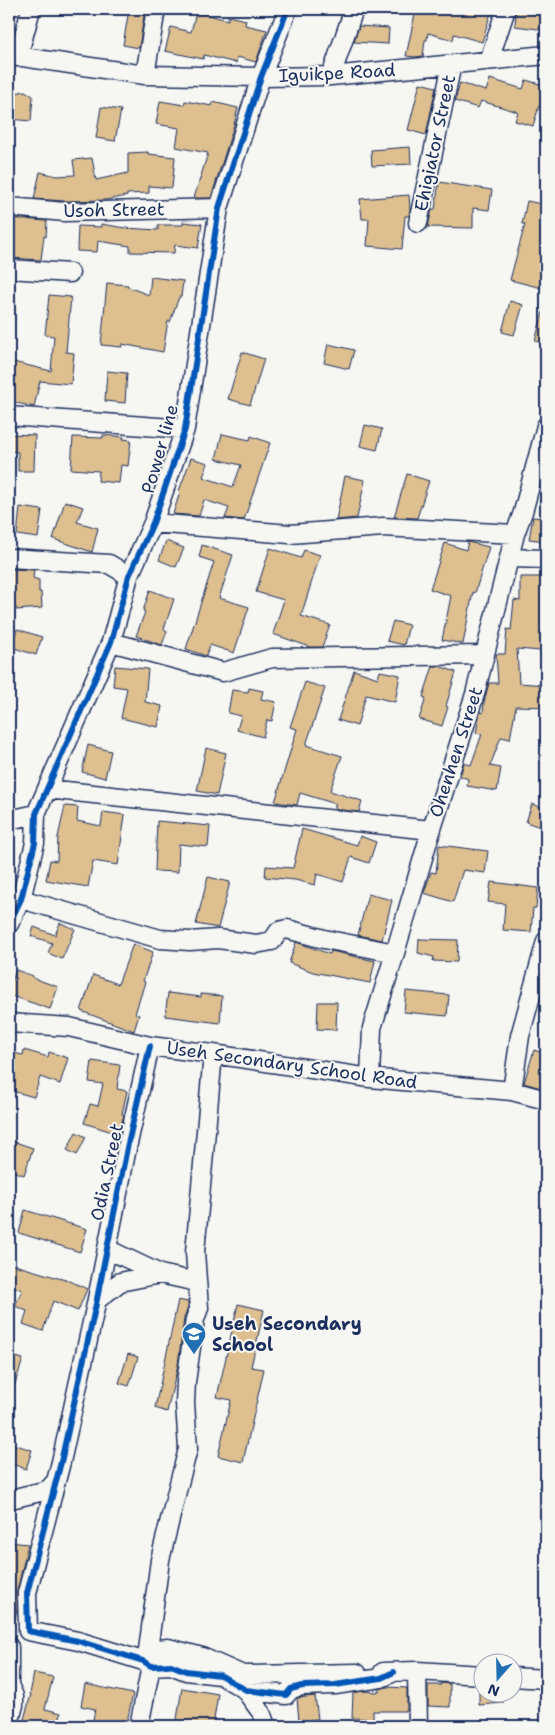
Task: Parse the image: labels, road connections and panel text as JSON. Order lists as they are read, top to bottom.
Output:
{
  "streets": {
    "street": [
      "Iguikpe Road",
      "Ehigiator Street",
      "Usoh Street",
      "Power line",
      "Ohenhen Street",
      "Useh Secondary School Road",
      "Odia Street"
    ]
  },
  "crossings": [
    ["Iguikpe Road", "Ehigiator Street"],
    ["Iguikpe Road", "Power line"],
    ["Usoh Street", "Power line"],
    ["Ohenhen Street", "Useh Secondary School Road"],
    ["Useh Secondary School Road", "Odia Street"]
  ],
  "places": {
    "school or university": ["Useh Secondary School"]
  },
  "north": "bottom"
}
